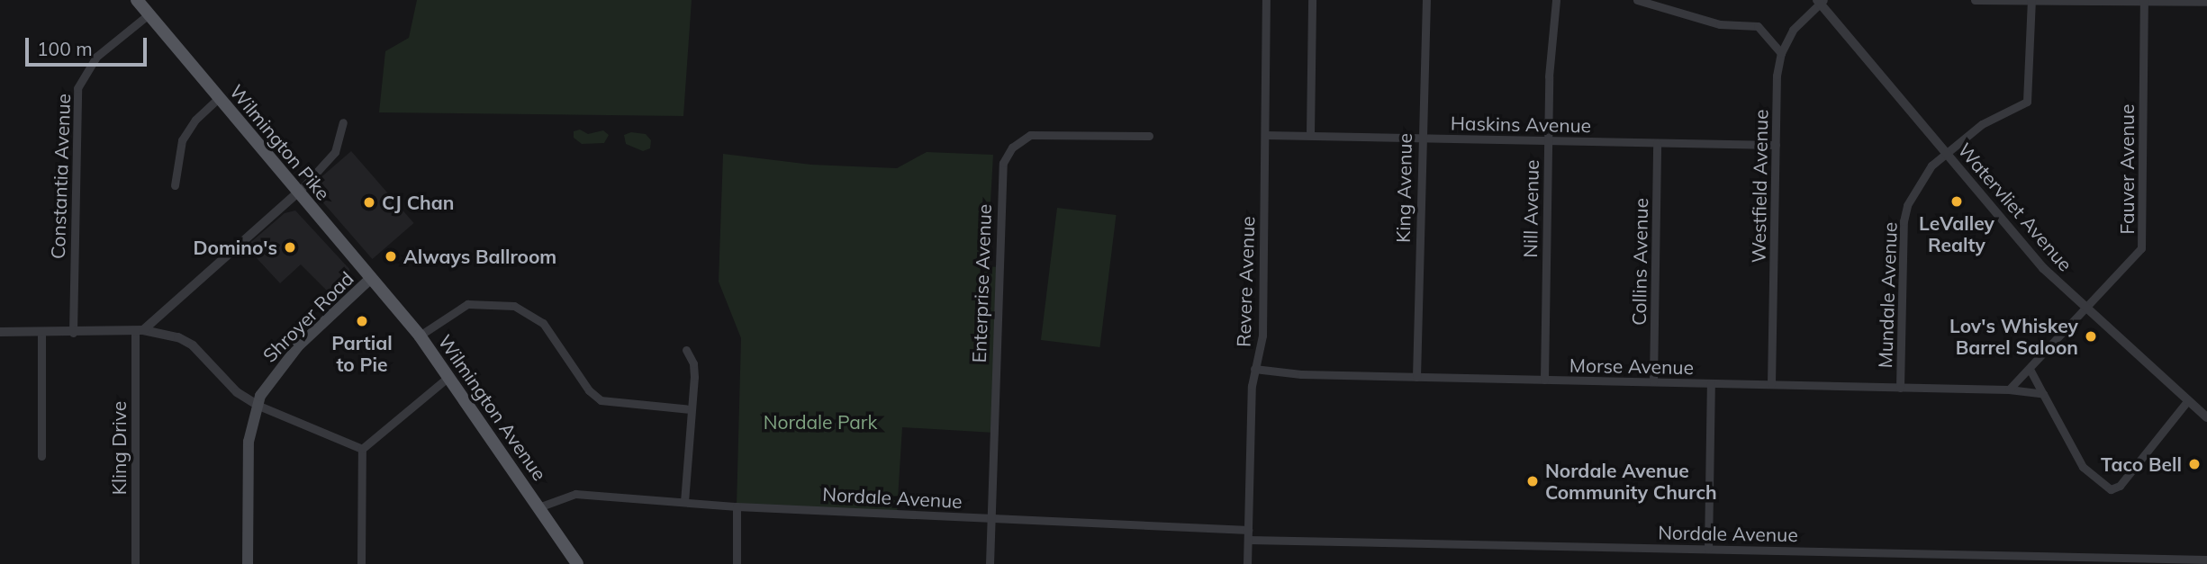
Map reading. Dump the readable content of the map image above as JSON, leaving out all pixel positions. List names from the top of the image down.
{
  "streets": {
    "main road": ["Wilmington Pike", "Shroyer Road", "Wilmington Avenue"],
    "street": [
      "Haskins Avenue",
      "Fauver Avenue",
      "Constantia Avenue",
      "Westfield Avenue",
      "King Avenue",
      "Watervliet Avenue",
      "Nill Avenue",
      "Collins Avenue",
      "Revere Avenue",
      "Enterprise Avenue",
      "Mundale Avenue",
      "Morse Avenue",
      "Kling Drive",
      "Nordale Avenue"
    ]
  },
  "crossings": [
    ["Haskins Avenue", "Westfield Avenue"],
    ["Haskins Avenue", "King Avenue"],
    ["Haskins Avenue", "Nill Avenue"],
    ["Haskins Avenue", "Collins Avenue"],
    ["Haskins Avenue", "Revere Avenue"],
    ["Wilmington Pike", "Constantia Avenue"],
    ["Wilmington Pike", "Shroyer Road"],
    ["Wilmington Pike", "Wilmington Avenue"],
    ["Fauver Avenue", "Watervliet Avenue"],
    ["Westfield Avenue", "Watervliet Avenue"],
    ["Westfield Avenue", "Morse Avenue"],
    ["King Avenue", "Morse Avenue"],
    ["Watervliet Avenue", "Mundale Avenue"],
    ["Nill Avenue", "Morse Avenue"],
    ["Collins Avenue", "Morse Avenue"],
    ["Revere Avenue", "Morse Avenue"],
    ["Revere Avenue", "Nordale Avenue"],
    ["Enterprise Avenue", "Nordale Avenue"],
    ["Mundale Avenue", "Morse Avenue"],
    ["Shroyer Road", "Wilmington Avenue"],
    ["Wilmington Avenue", "Nordale Avenue"]
  ],
  "parks": ["Nordale Park"],
  "places": [
    "LeValley Realty",
    "CJ Chan",
    "Domino's",
    "Always Ballroom",
    "Partial to Pie",
    "Lov's Whiskey Barrel Saloon",
    "Taco Bell",
    "Nordale Avenue Community Church"
  ],
  "scale_bar": "100 m"
}
